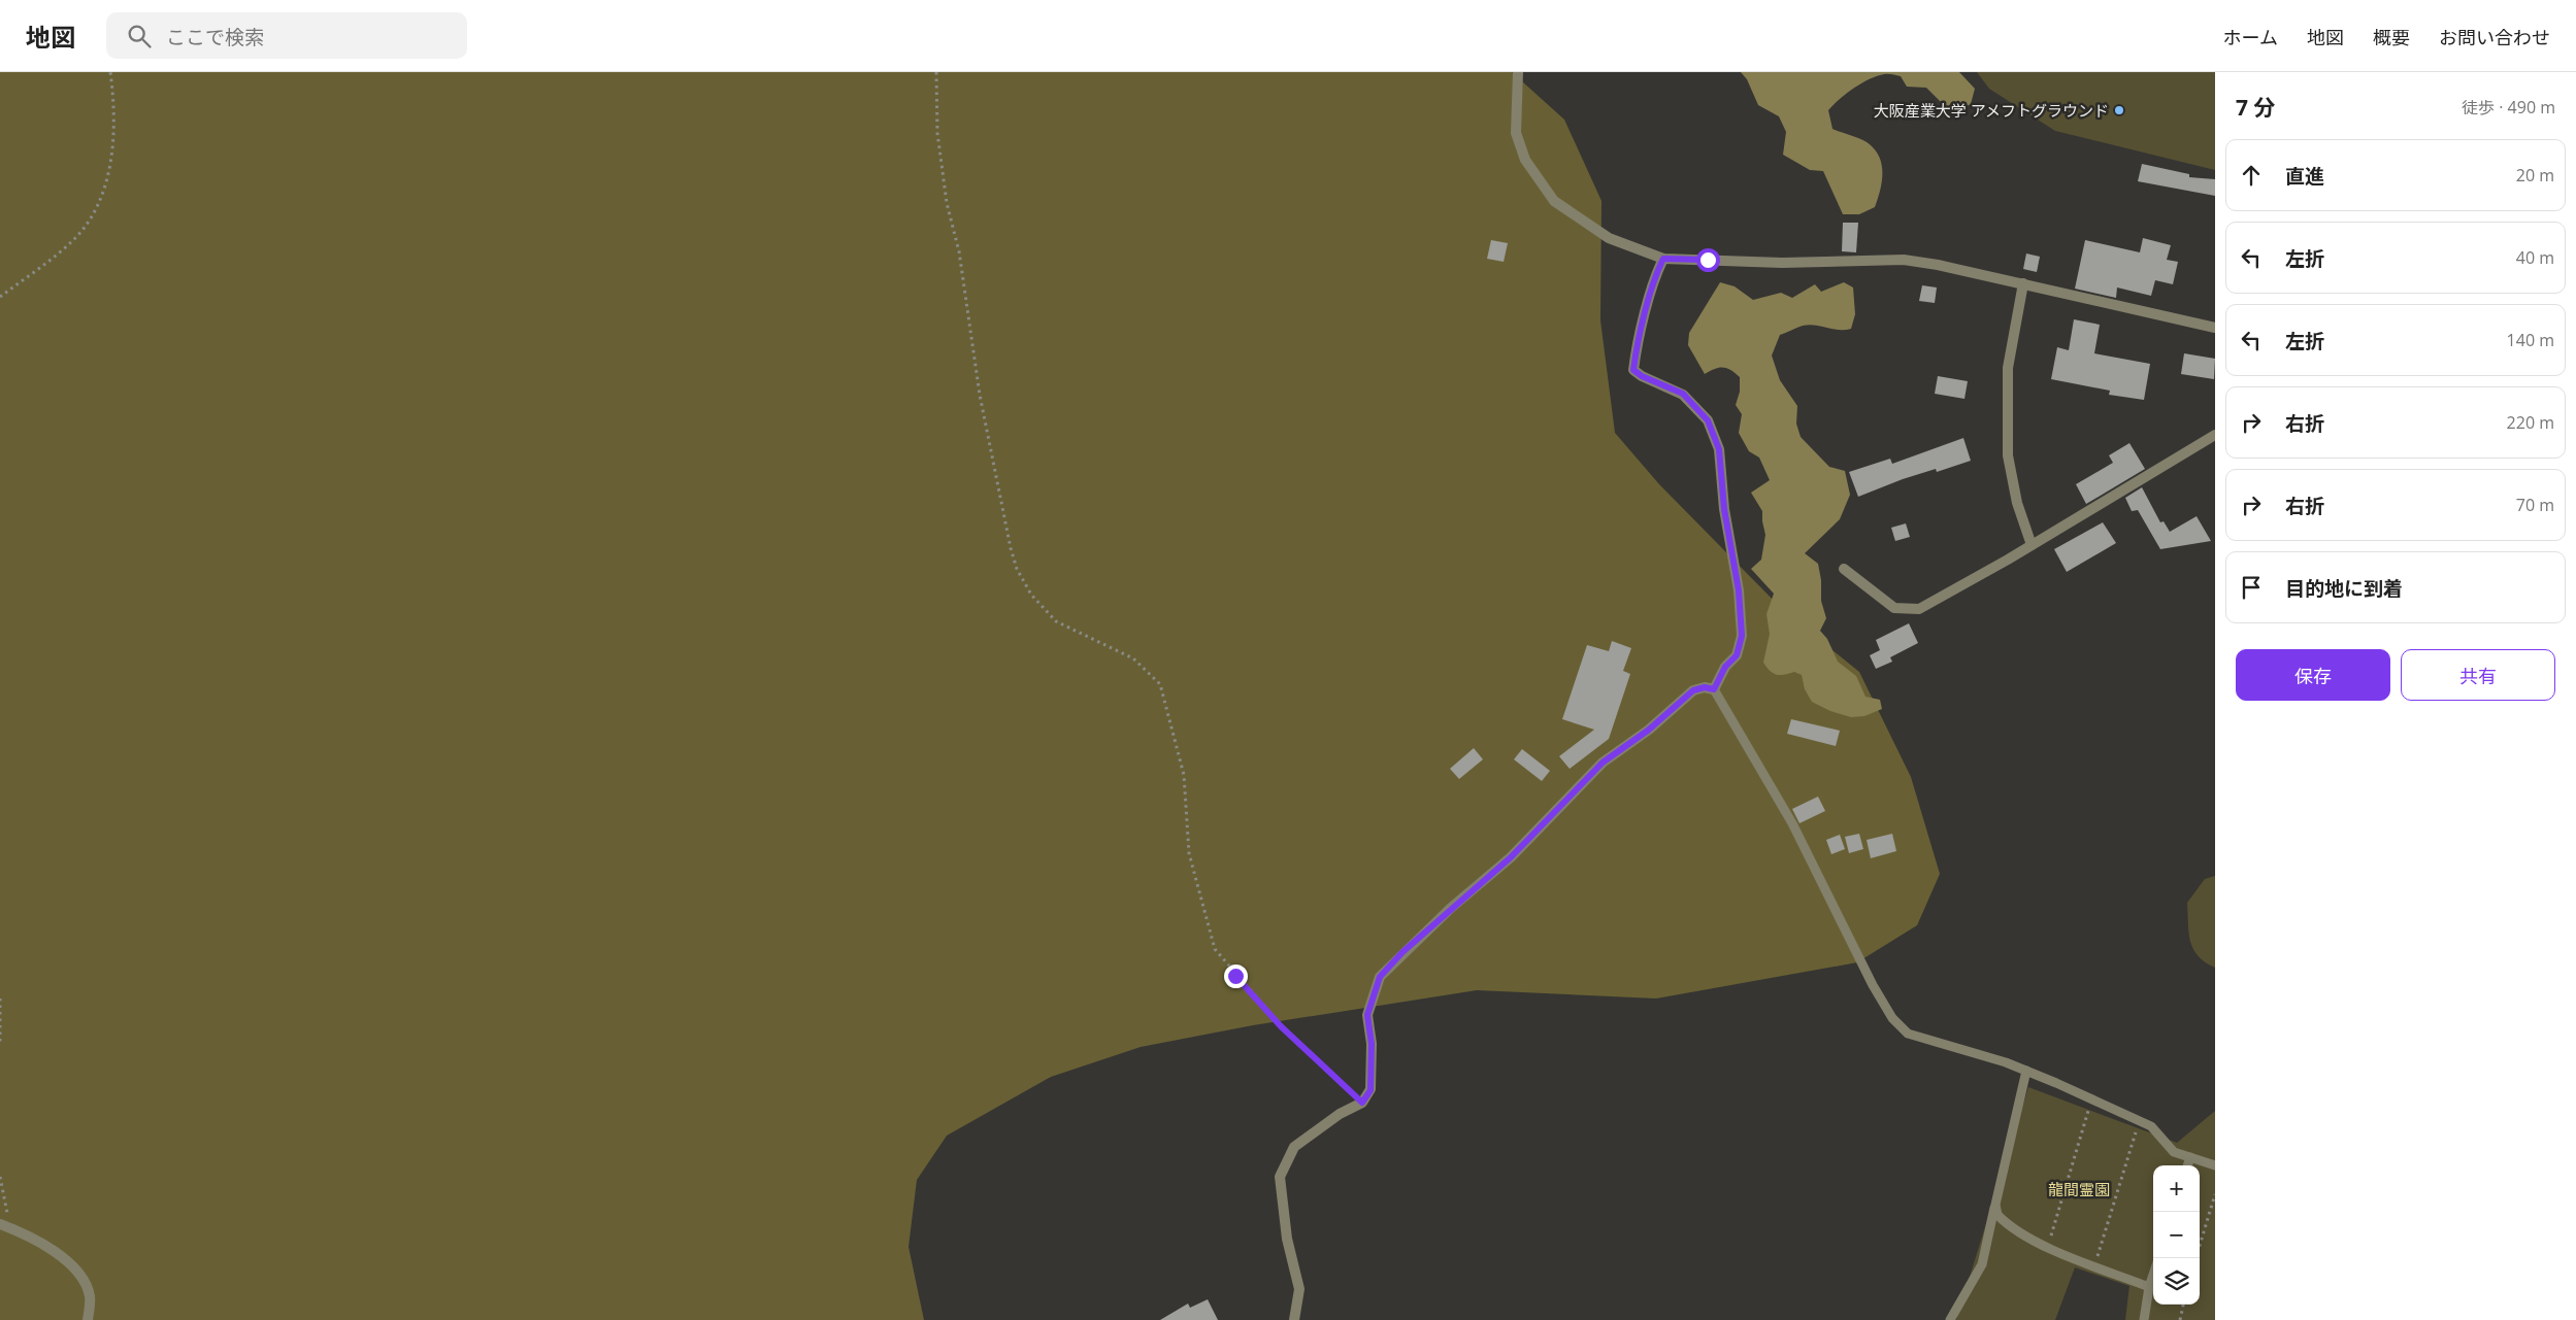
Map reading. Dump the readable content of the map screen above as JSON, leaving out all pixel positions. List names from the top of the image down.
{
  "parks": ["龍間霊園"],
  "places": ["大阪産業大学 アメフトグラウンド"],
  "page": {
    "header": "地図",
    "search": "ここで検索",
    "nav": [
      "ホーム",
      "地図",
      "概要",
      "お問い合わせ"
    ],
    "heading": ["7 分", "徒歩 · 490 m"],
    "list": [
      ["直進", "20 m"],
      ["左折", "40 m"],
      ["左折", "140 m"],
      ["右折", "220 m"],
      ["右折", "70 m"],
      "目的地に到着"
    ],
    "buttons": ["保存", "共有"],
    "map_buttons": ["+", "−"]
  }
}
